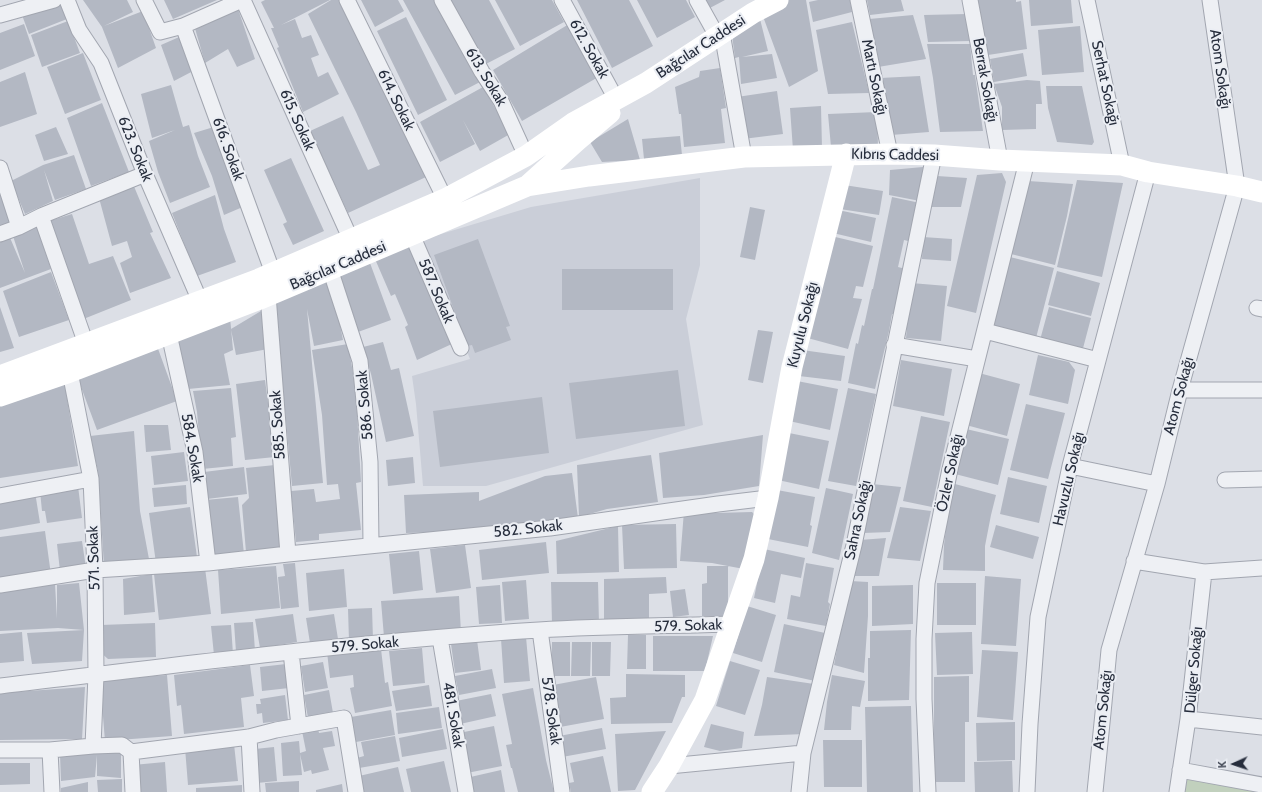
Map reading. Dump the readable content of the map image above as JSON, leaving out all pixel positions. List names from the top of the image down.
{
  "streets": {
    "main road": ["Bağcılar Caddesi", "Kıbrıs Caddesi", "Kuyulu Sokağı"],
    "street": [
      "612. Sokak",
      "Atom Sokağı",
      "613. Sokak",
      "Martı Sokağı",
      "Berrak Sokağı",
      "Serhat Sokağı",
      "614. Sokak",
      "615. Sokak",
      "623. Sokak",
      "616. Sokak",
      "587. Sokak",
      "586. Sokak",
      "585. Sokak",
      "584. Sokak",
      "Özler Sokağı",
      "Havuzlu Sokağı",
      "Sahra Sokağı",
      "582. Sokak",
      "571. Sokak",
      "579. Sokak",
      "Dülger Sokağı",
      "578. Sokak",
      "481. Sokak"
    ]
  },
  "crossings": [
    ["Bağcılar Caddesi", "612. Sokak"],
    ["Bağcılar Caddesi", "613. Sokak"],
    ["Bağcılar Caddesi", "614. Sokak"],
    ["Bağcılar Caddesi", "615. Sokak"],
    ["Bağcılar Caddesi", "623. Sokak"],
    ["Bağcılar Caddesi", "616. Sokak"],
    ["Bağcılar Caddesi", "Kıbrıs Caddesi"],
    ["Bağcılar Caddesi", "587. Sokak"],
    ["Bağcılar Caddesi", "586. Sokak"],
    ["Bağcılar Caddesi", "585. Sokak"],
    ["Bağcılar Caddesi", "584. Sokak"],
    ["Bağcılar Caddesi", "571. Sokak"],
    ["Atom Sokağı", "Kıbrıs Caddesi"],
    ["Martı Sokağı", "Kıbrıs Caddesi"],
    ["Berrak Sokağı", "Kıbrıs Caddesi"],
    ["Serhat Sokağı", "Kıbrıs Caddesi"],
    ["Kıbrıs Caddesi", "Kuyulu Sokağı"],
    ["Kıbrıs Caddesi", "Özler Sokağı"],
    ["Kıbrıs Caddesi", "Havuzlu Sokağı"],
    ["Kıbrıs Caddesi", "Sahra Sokağı"],
    ["Kuyulu Sokağı", "582. Sokak"],
    ["Kuyulu Sokağı", "579. Sokak"],
    ["586. Sokak", "582. Sokak"],
    ["585. Sokak", "582. Sokak"],
    ["584. Sokak", "582. Sokak"],
    ["582. Sokak", "571. Sokak"],
    ["571. Sokak", "579. Sokak"],
    ["579. Sokak", "578. Sokak"],
    ["579. Sokak", "481. Sokak"]
  ],
  "north": "left"
}
